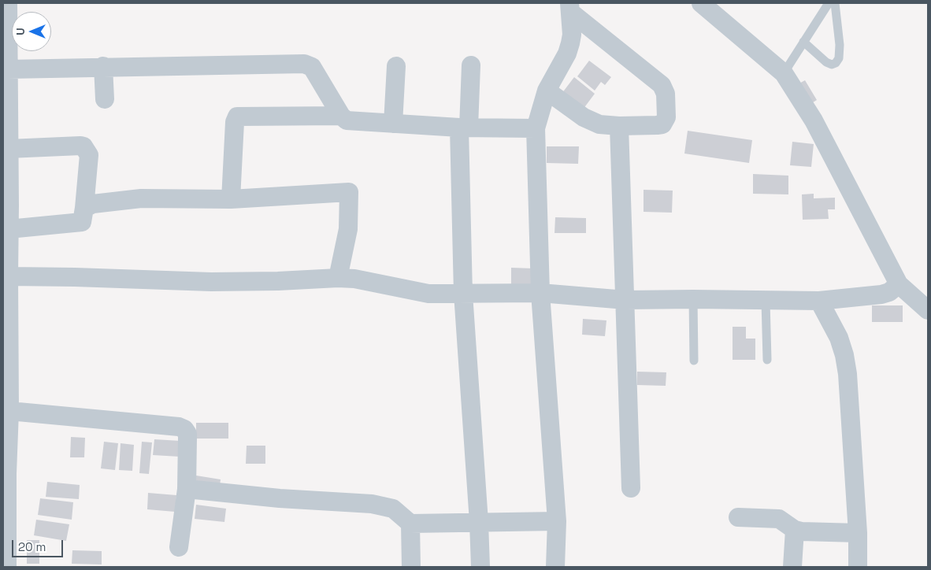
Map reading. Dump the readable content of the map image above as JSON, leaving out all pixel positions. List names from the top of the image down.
{
  "scale_bar": "20 m",
  "north": "left"
}
